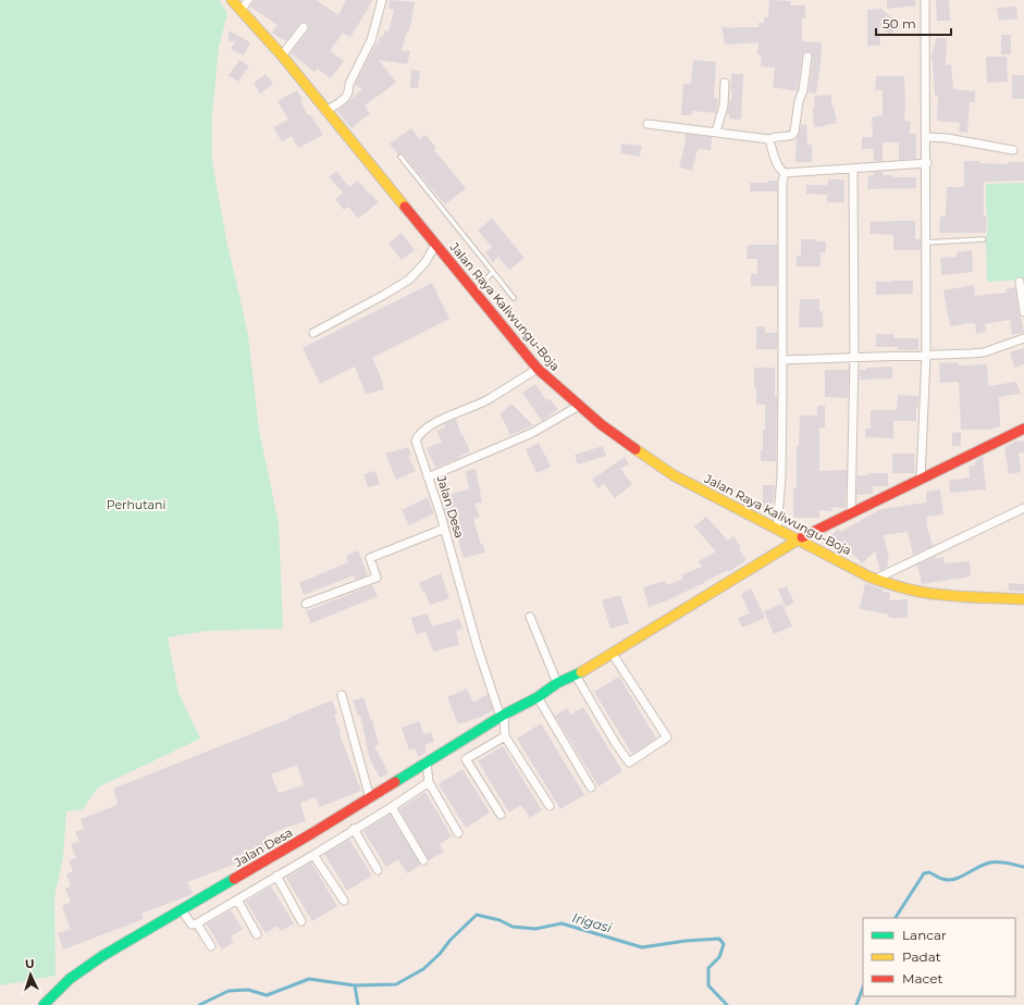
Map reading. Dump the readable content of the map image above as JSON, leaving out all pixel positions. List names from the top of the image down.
{
  "streets": {
    "street": ["Jalan Raya Kaliwungu-Boja", "Jalan Desa"]
  },
  "crossings": [
    ["Jalan Raya Kaliwungu-Boja", "Jalan Desa"]
  ],
  "water": ["Irigasi"],
  "parks": ["Perhutani"],
  "legend": ["Lancar", "Padat", "Macet"],
  "scale_bar": "50 m",
  "north": "top"
}
